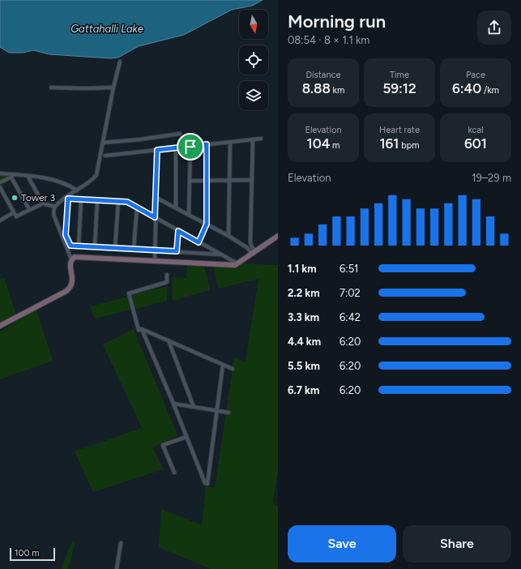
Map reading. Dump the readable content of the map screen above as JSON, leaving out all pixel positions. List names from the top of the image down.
{
  "water": ["Gattahalli Lake"],
  "places": ["Tower 3"],
  "scale_bar": "100 m",
  "north": "bottom",
  "page": {
    "heading": ["Morning run", "08:54 · 8 × 1.1 km"],
    "stats": [
      ["Distance", "8.88 km"],
      ["Time", "59:12"],
      ["Pace", "6:40 /km"],
      ["Elevation", "104 m"],
      ["Heart rate", "161 bpm"],
      ["kcal", "601"]
    ],
    "chart": ["Elevation", "19–29 m"],
    "list": [
      {
        "name": "1.1 km",
        "note": "6:51"
      },
      {
        "name": "2.2 km",
        "note": "7:02"
      },
      {
        "name": "3.3 km",
        "note": "6:42"
      },
      {
        "name": "4.4 km",
        "note": "6:20"
      },
      {
        "name": "5.5 km",
        "note": "6:20"
      },
      {
        "name": "6.7 km",
        "note": "6:20"
      }
    ],
    "buttons": ["Save", "Share"],
    "scale": "100 m"
  }
}
